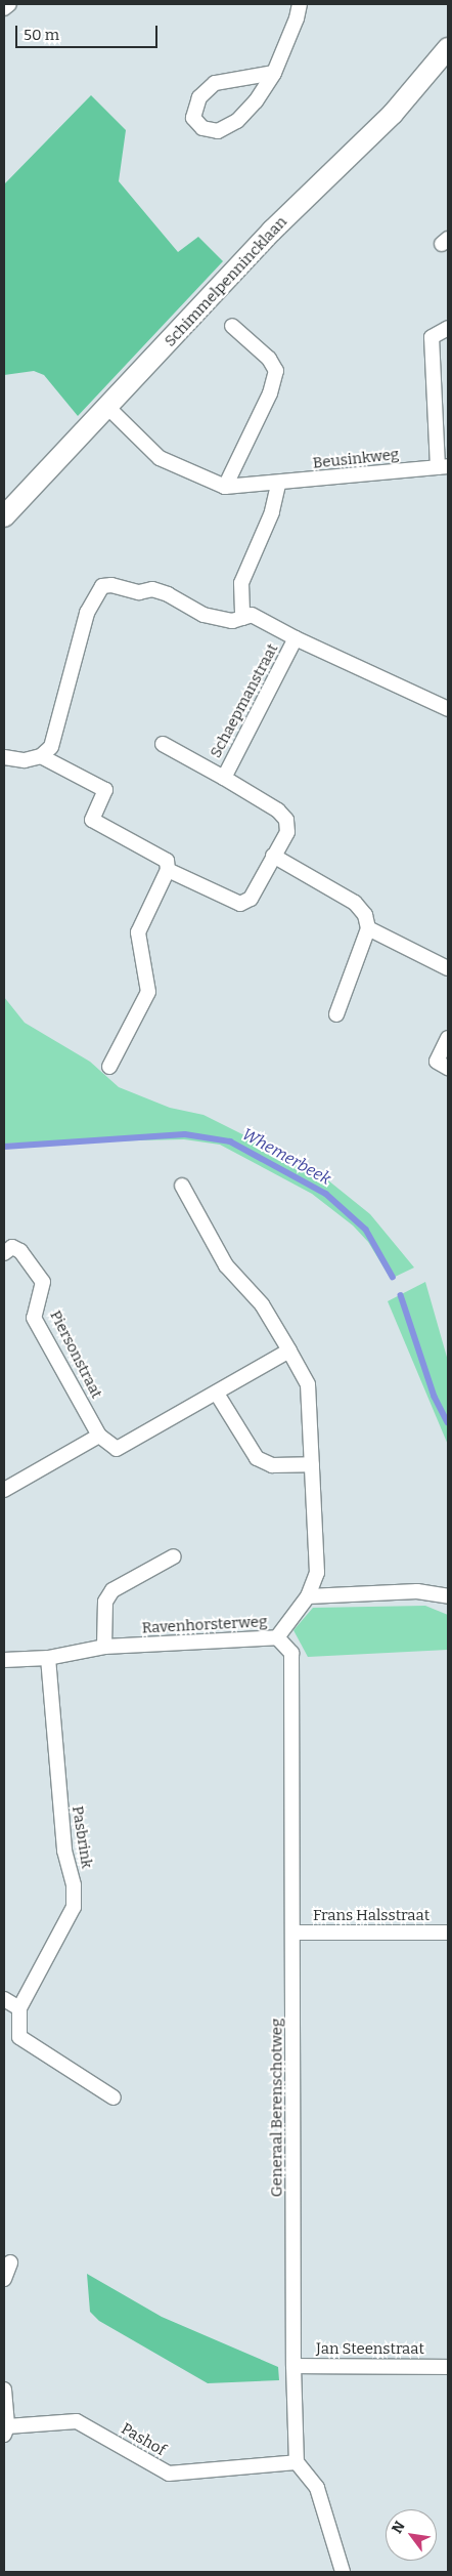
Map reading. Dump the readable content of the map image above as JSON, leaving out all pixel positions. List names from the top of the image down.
{
  "streets": {
    "street": [
      "Schimmelpennincklaan",
      "Beusinkweg",
      "Schaepmanstraat",
      "Piersonstraat",
      "Ravenhorsterweg",
      "Pasbrink",
      "Frans Halsstraat",
      "Generaal Berenschotweg",
      "Jan Steenstraat",
      "Pashof"
    ]
  },
  "crossings": [
    ["Ravenhorsterweg", "Pasbrink"],
    ["Ravenhorsterweg", "Generaal Berenschotweg"],
    ["Frans Halsstraat", "Generaal Berenschotweg"],
    ["Generaal Berenschotweg", "Jan Steenstraat"],
    ["Generaal Berenschotweg", "Pashof"]
  ],
  "water": ["Whemerbeek"],
  "scale_bar": "50 m",
  "north": "top left"
}
